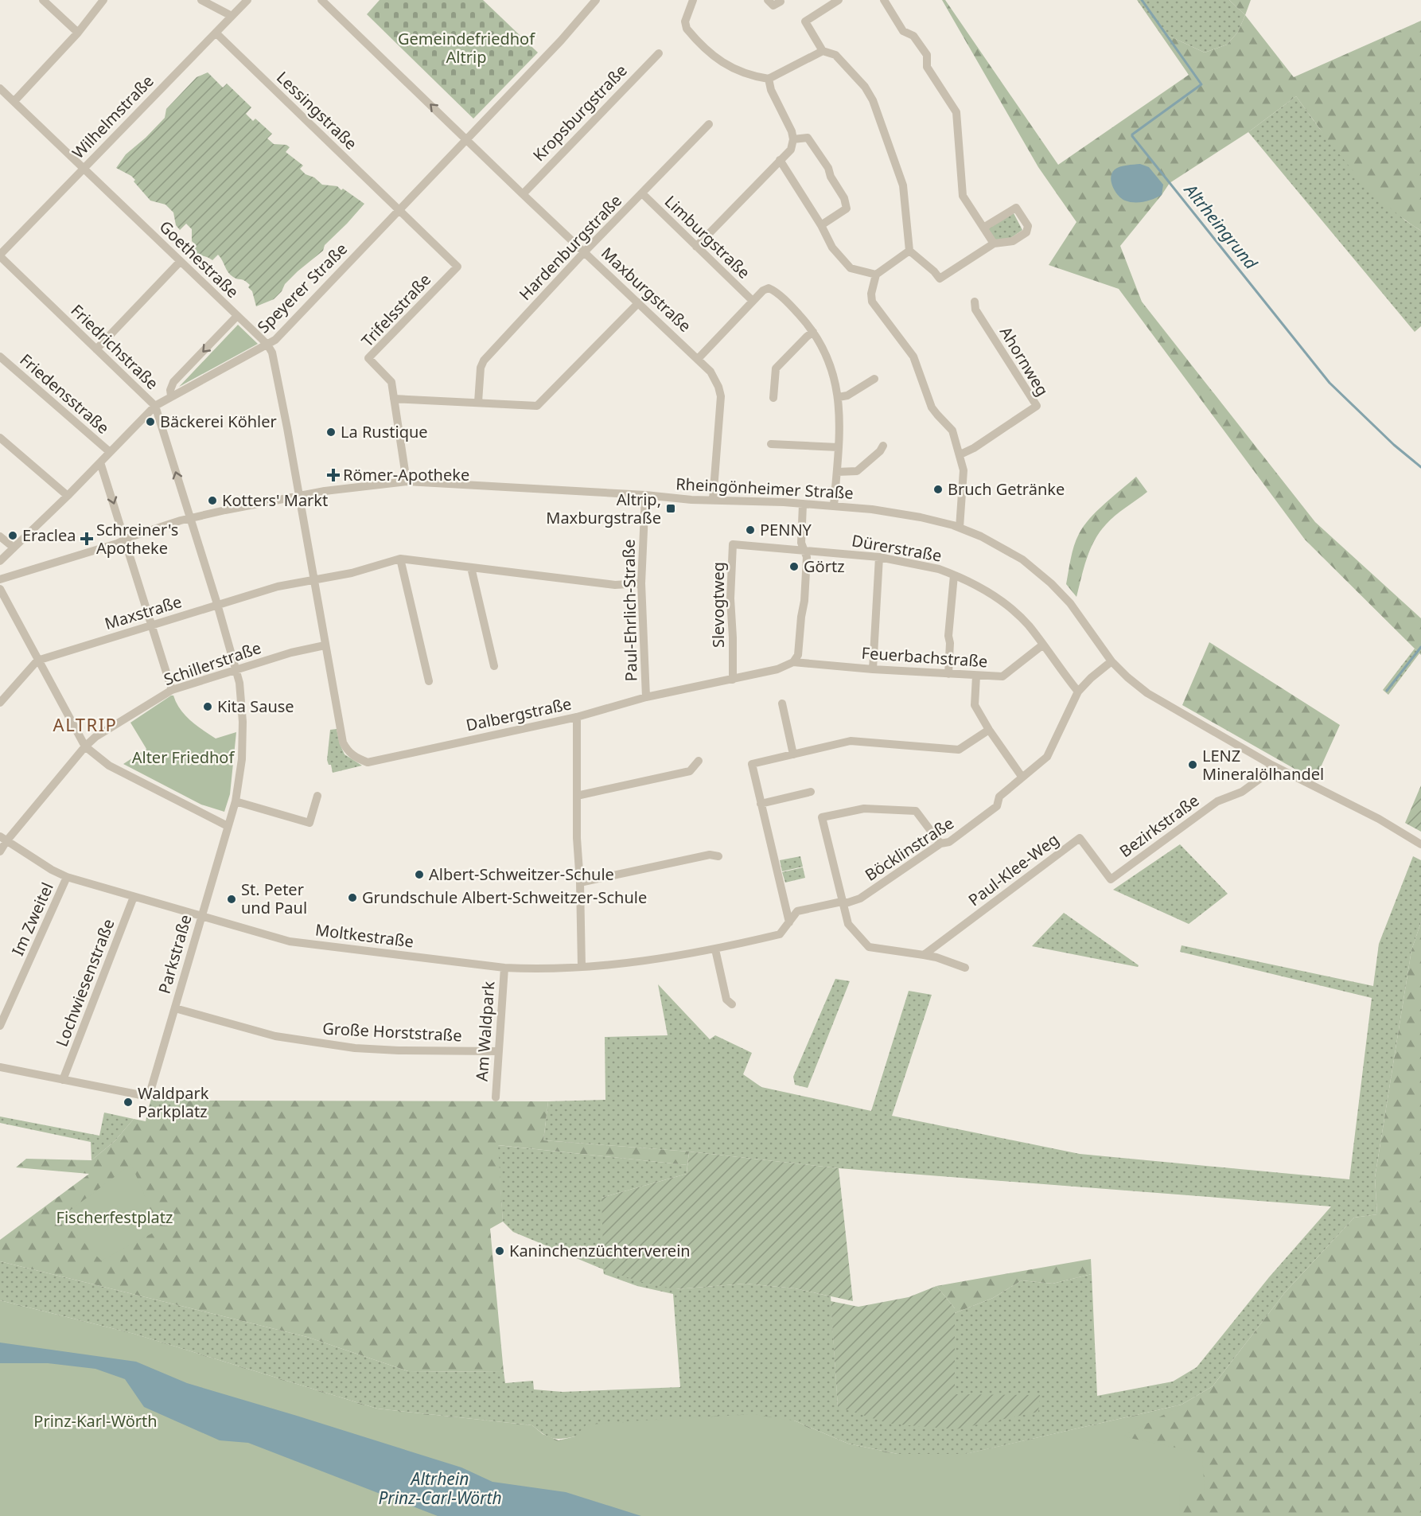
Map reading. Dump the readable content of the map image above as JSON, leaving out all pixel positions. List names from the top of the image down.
{
  "streets": {
    "street": [
      "Lessingstraße",
      "Kropsburgstraße",
      "Wilhelmstraße",
      "Limburgstraße",
      "Hardenburgstraße",
      "Goethestraße",
      "Speyerer Straße",
      "Maxburgstraße",
      "Trifelsstraße",
      "Friedrichstraße",
      "Ahornweg",
      "Friedensstraße",
      "Rheingönheimer Straße",
      "Dürerstraße",
      "Slevogtweg",
      "Paul-Ehrlich-Straße",
      "Maxstraße",
      "Feuerbachstraße",
      "Schillerstraße",
      "Dalbergstraße",
      "Bezirkstraße",
      "Böcklinstraße",
      "Paul-Klee-Weg",
      "Im Zweitel",
      "Moltkestraße",
      "Parkstraße",
      "Lochwiesenstraße",
      "Am Waldpark",
      "Große Horststraße"
    ]
  },
  "crossings": [
    ["Lessingstraße", "Wilhelmstraße"],
    ["Lessingstraße", "Speyerer Straße"],
    ["Lessingstraße", "Trifelsstraße"],
    ["Kropsburgstraße", "Maxburgstraße"],
    ["Wilhelmstraße", "Goethestraße"],
    ["Wilhelmstraße", "Friedrichstraße"],
    ["Limburgstraße", "Hardenburgstraße"],
    ["Hardenburgstraße", "Maxburgstraße"],
    ["Goethestraße", "Speyerer Straße"],
    ["Goethestraße", "Rheingönheimer Straße"],
    ["Goethestraße", "Dalbergstraße"],
    ["Speyerer Straße", "Maxburgstraße"],
    ["Speyerer Straße", "Trifelsstraße"],
    ["Speyerer Straße", "Friedrichstraße"],
    ["Speyerer Straße", "Friedensstraße"],
    ["Maxburgstraße", "Rheingönheimer Straße"],
    ["Trifelsstraße", "Rheingönheimer Straße"],
    ["Friedrichstraße", "Rheingönheimer Straße"],
    ["Friedrichstraße", "Maxstraße"],
    ["Friedrichstraße", "Schillerstraße"],
    ["Friedrichstraße", "Parkstraße"],
    ["Rheingönheimer Straße", "Paul-Ehrlich-Straße"],
    ["Rheingönheimer Straße", "Dalbergstraße"],
    ["Rheingönheimer Straße", "Böcklinstraße"],
    ["Dürerstraße", "Slevogtweg"],
    ["Dürerstraße", "Feuerbachstraße"],
    ["Dürerstraße", "Böcklinstraße"],
    ["Slevogtweg", "Dalbergstraße"],
    ["Paul-Ehrlich-Straße", "Dalbergstraße"],
    ["Maxstraße", "Dalbergstraße"],
    ["Feuerbachstraße", "Dalbergstraße"],
    ["Schillerstraße", "Dalbergstraße"],
    ["Schillerstraße", "Moltkestraße"],
    ["Schillerstraße", "Parkstraße"],
    ["Bezirkstraße", "Paul-Klee-Weg"],
    ["Böcklinstraße", "Moltkestraße"],
    ["Im Zweitel", "Moltkestraße"],
    ["Moltkestraße", "Parkstraße"],
    ["Moltkestraße", "Lochwiesenstraße"],
    ["Moltkestraße", "Am Waldpark"],
    ["Parkstraße", "Lochwiesenstraße"],
    ["Parkstraße", "Große Horststraße"],
    ["Am Waldpark", "Große Horststraße"]
  ],
  "districts": ["ALTRIP"],
  "water": ["Altrheingrund", "Altrhein Prinz-Carl-Wörth"],
  "parks": [
    "Gemeindefriedhof Altrip",
    "Alter Friedhof",
    "Fischerfestplatz",
    "Prinz-Karl-Wörth"
  ],
  "places": {
    "other": [
      "Bäckerei Köhler",
      "La Rustique",
      "Bruch Getränke",
      "Kotters' Markt",
      "PENNY",
      "Eraclea",
      "Görtz",
      "Kita Sause",
      "LENZ Mineralölhandel",
      "Albert-Schweitzer-Schule",
      "Grundschule Albert-Schweitzer-Schule",
      "St. Peter und Paul",
      "Waldpark Parkplatz",
      "Kaninchenzüchterverein"
    ],
    "health": ["Römer-Apotheke", "Schreiner's Apotheke"],
    "transit": ["Altrip, Maxburgstraße"]
  }
}
